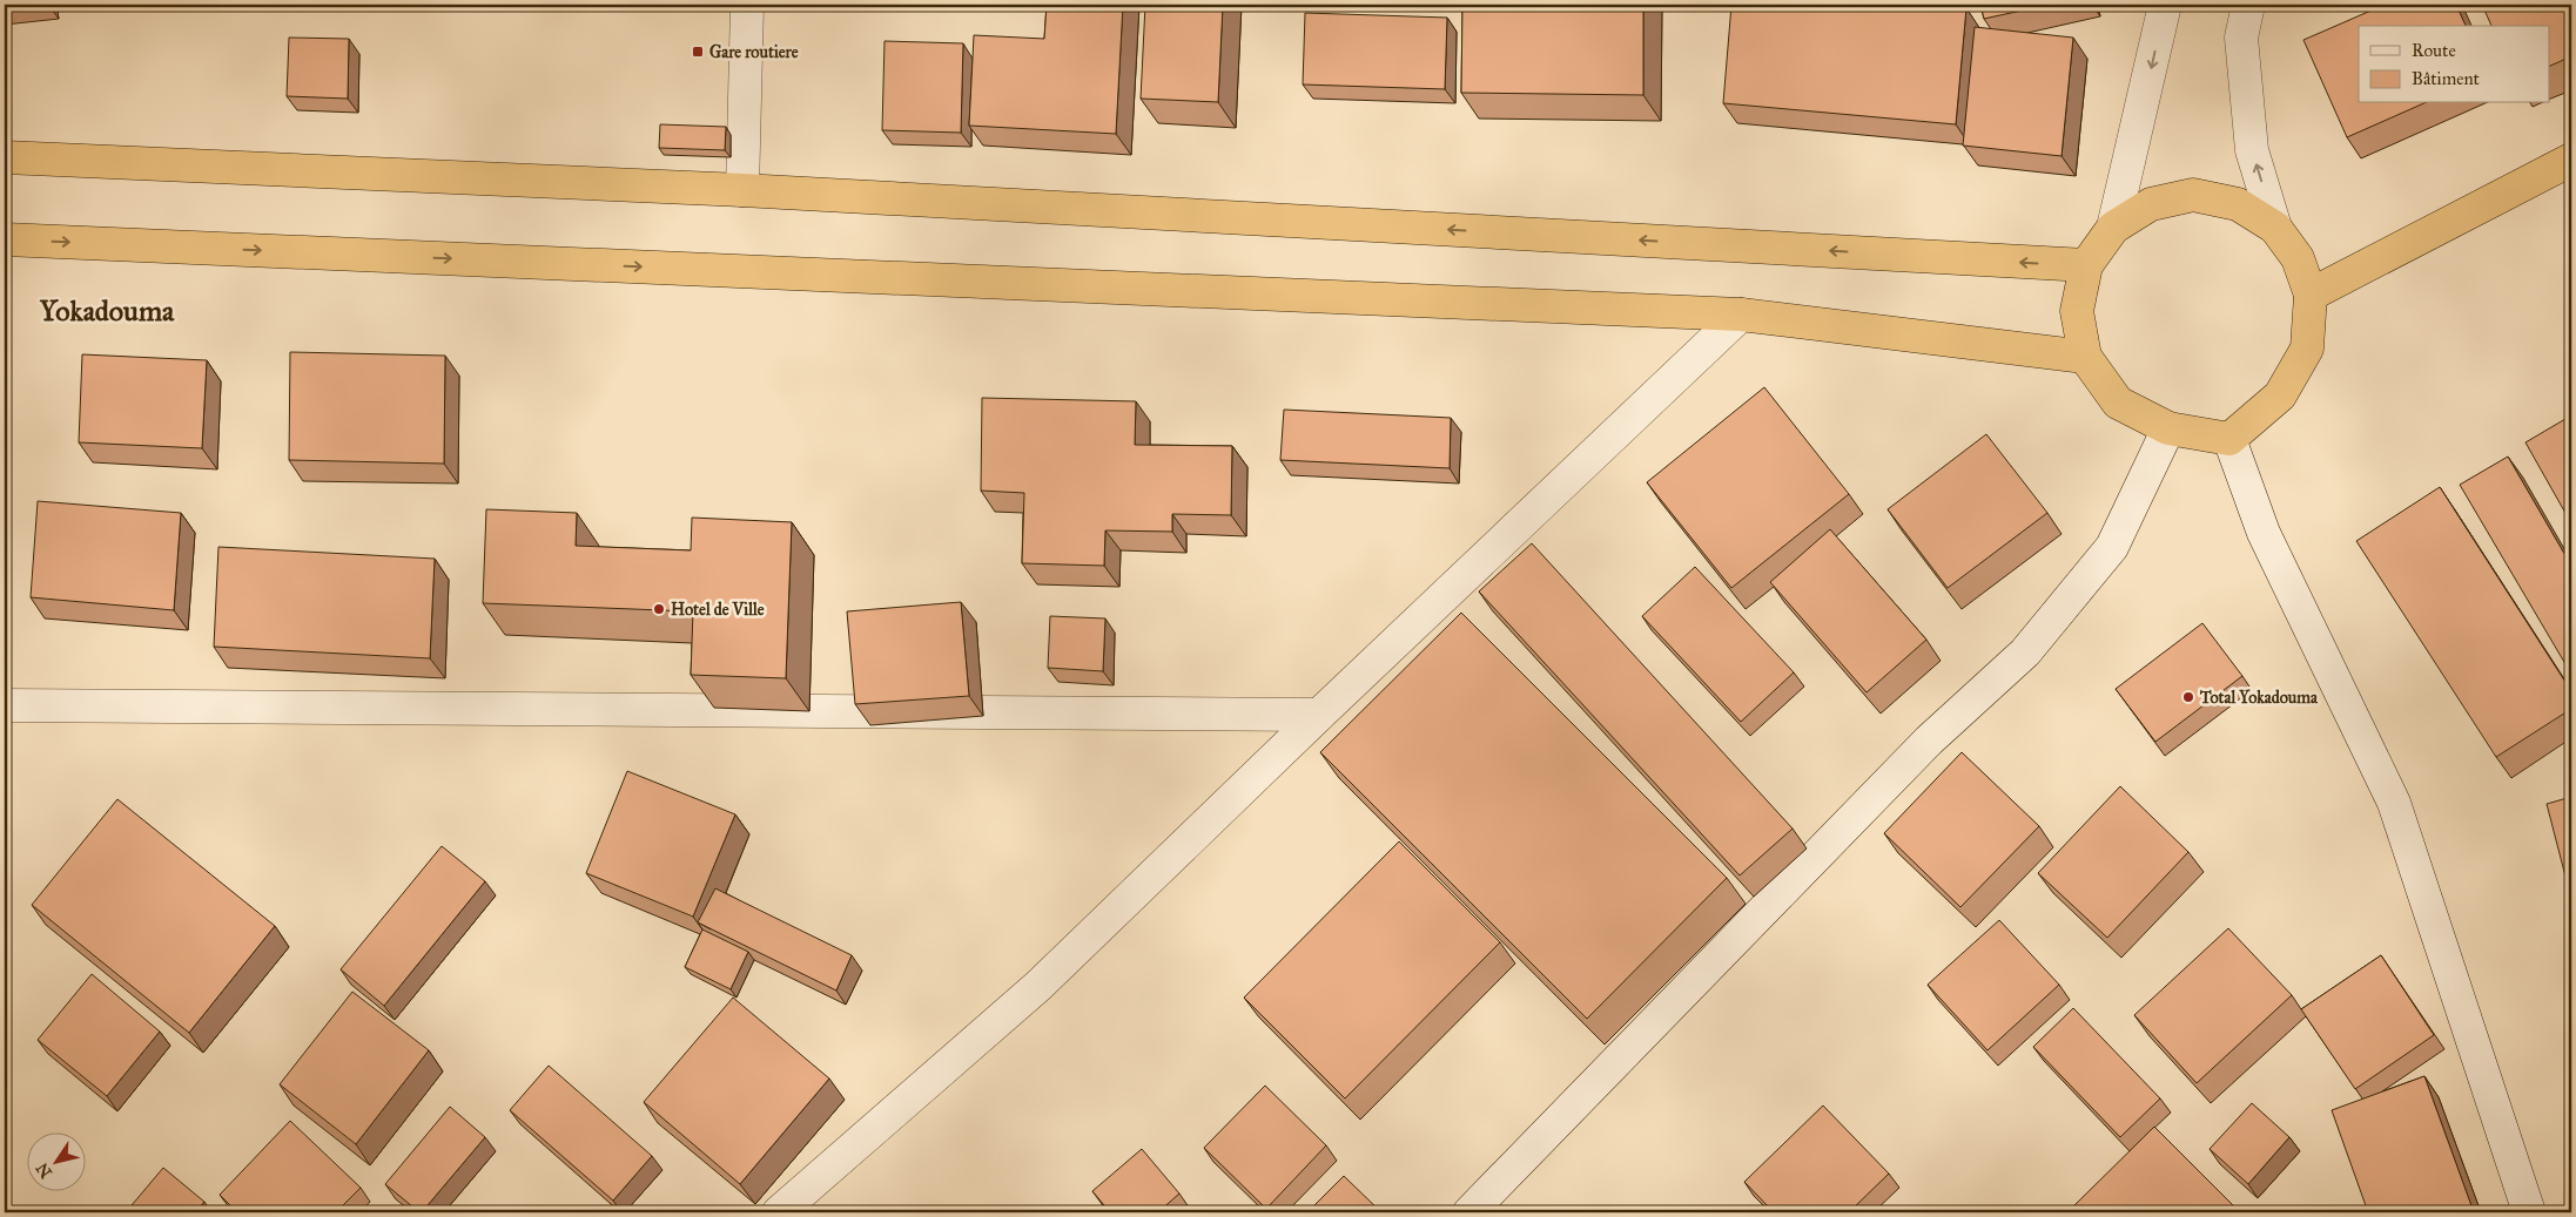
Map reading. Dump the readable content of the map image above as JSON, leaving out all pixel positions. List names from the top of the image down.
{
  "districts": ["Yokadouma"],
  "places": {
    "transit": ["Gare routiere"],
    "other": ["Hotel de Ville", "Total Yokadouma"]
  },
  "legend": ["Route", "Bâtiment"],
  "north": "bottom left"
}
